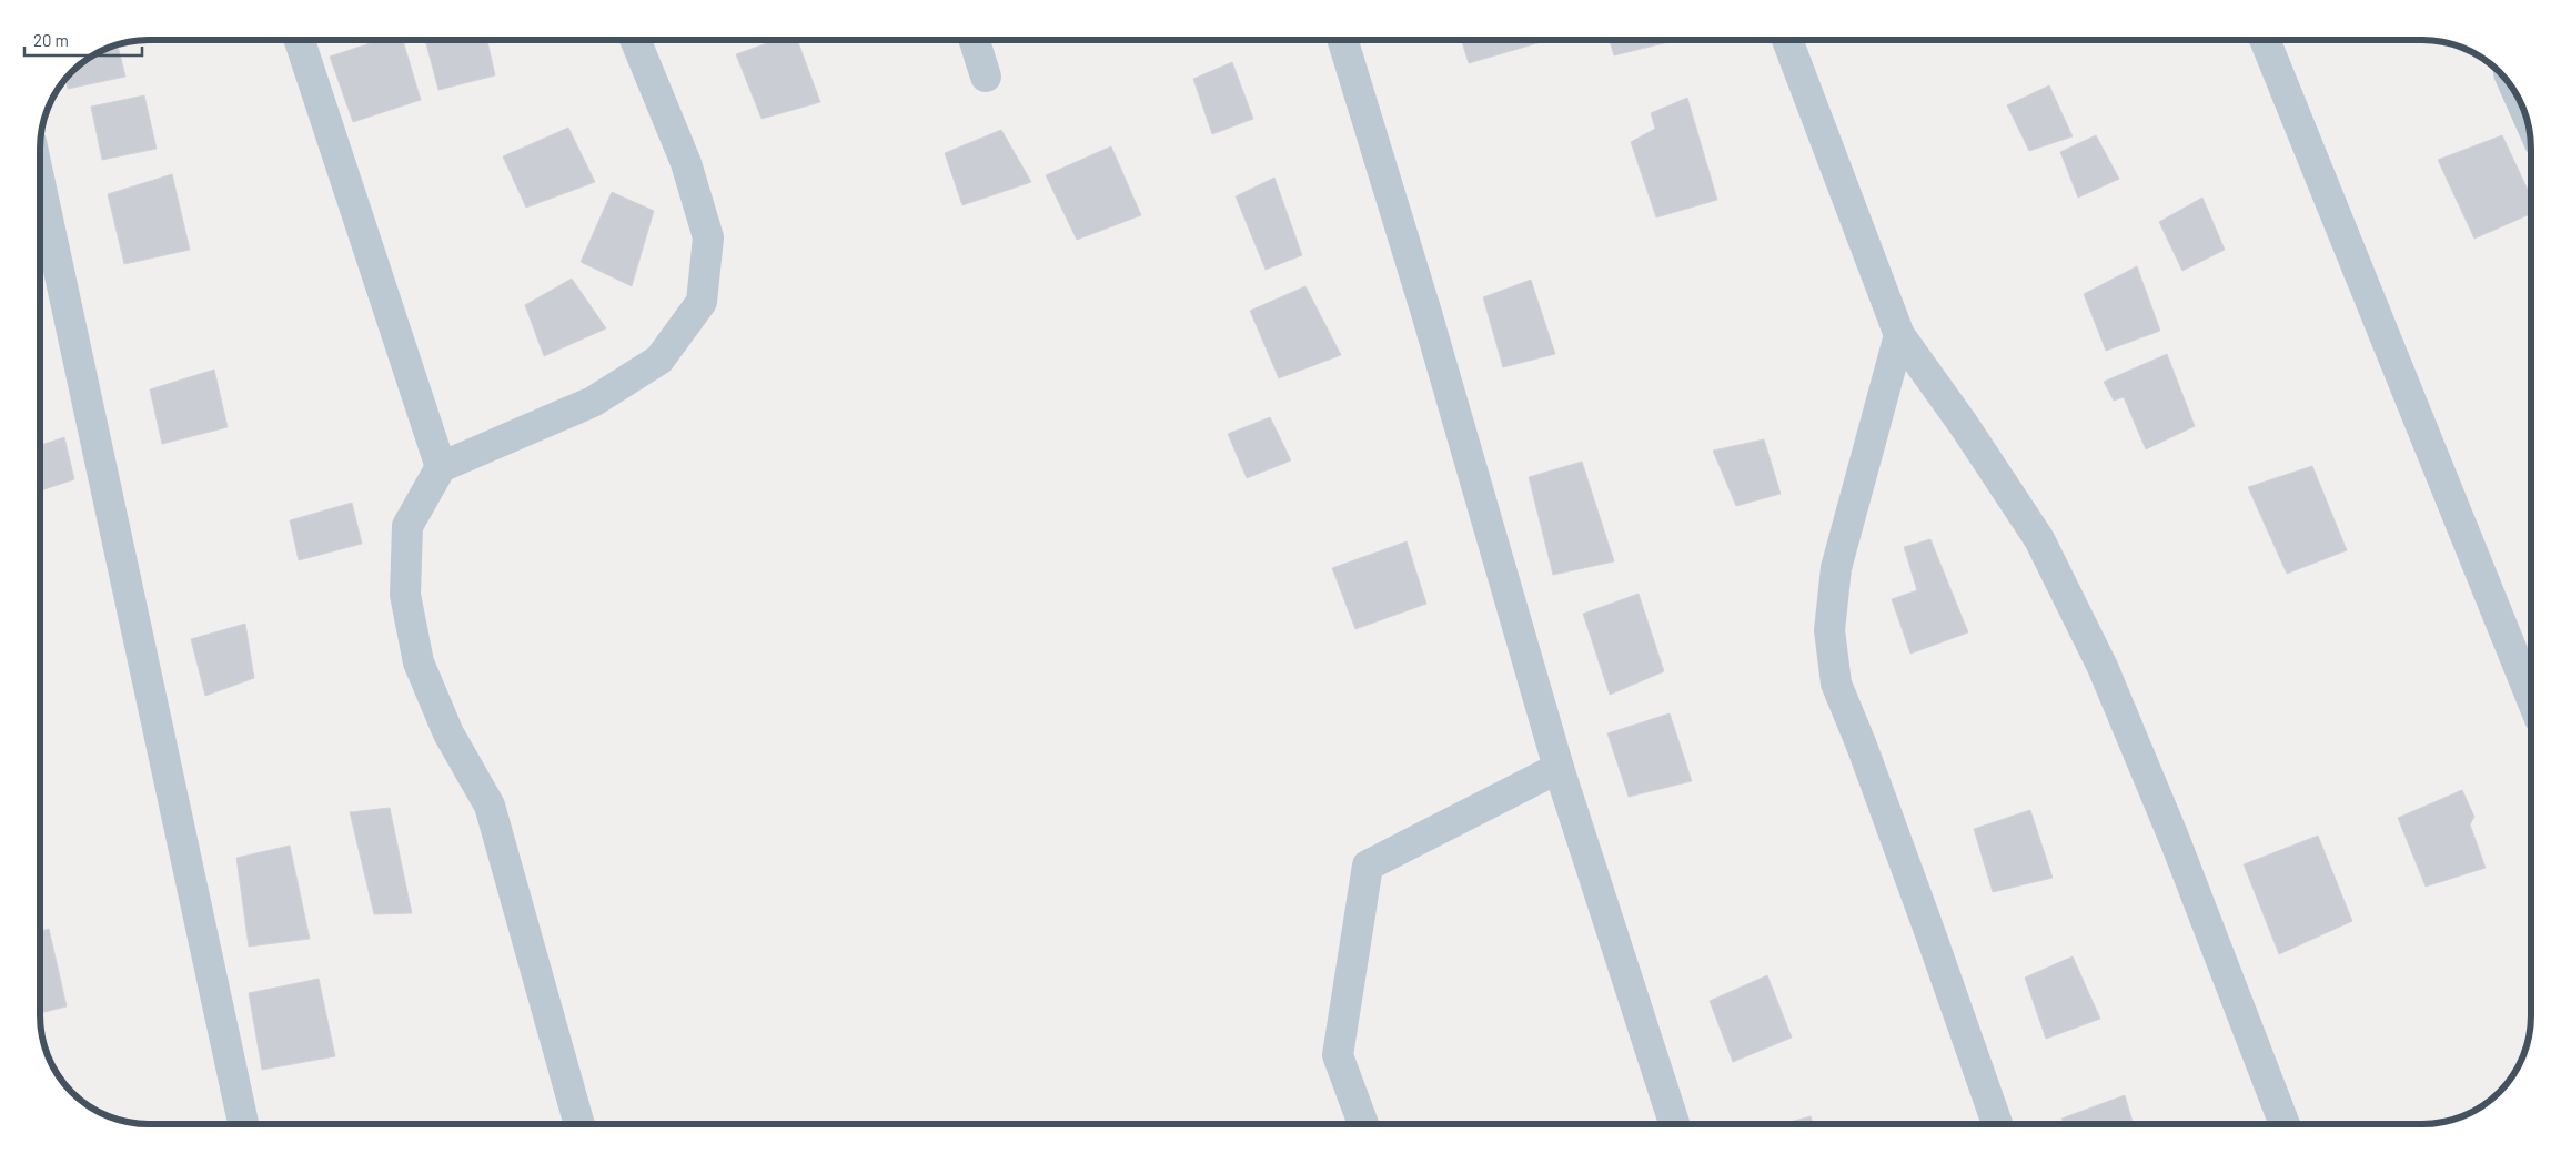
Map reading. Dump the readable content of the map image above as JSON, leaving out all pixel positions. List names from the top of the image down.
{
  "scale_bar": "20 m"
}
